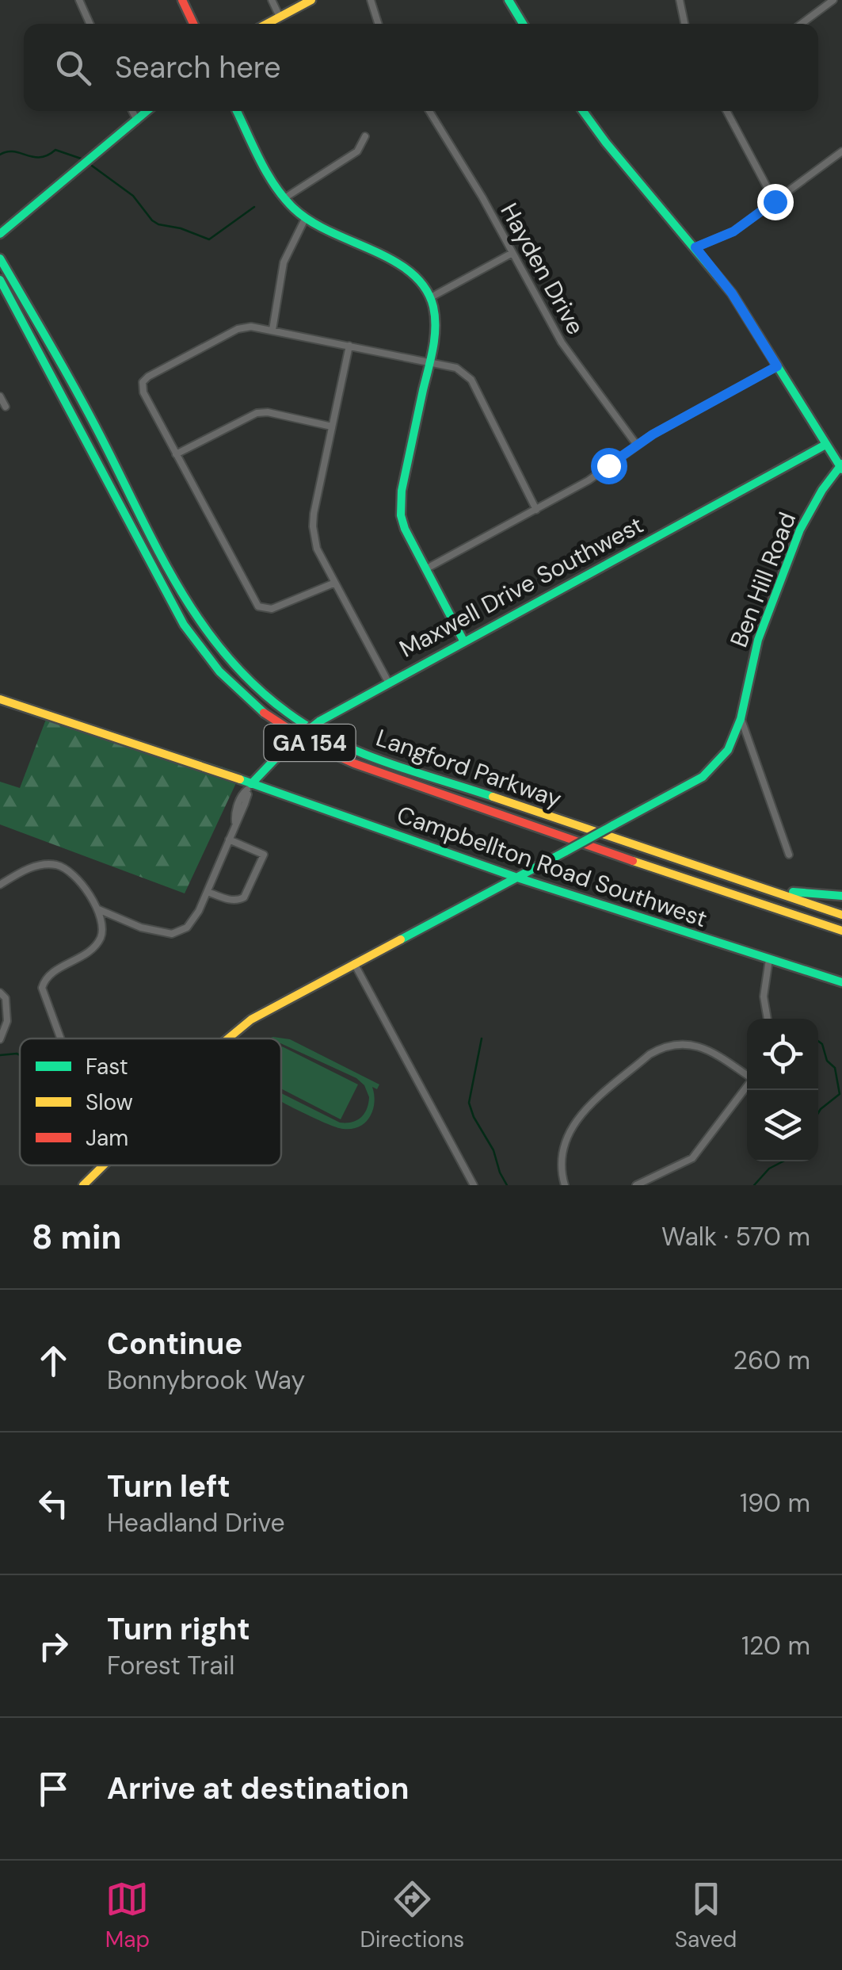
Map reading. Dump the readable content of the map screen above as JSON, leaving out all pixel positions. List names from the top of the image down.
{
  "streets": {
    "main road": [
      "Ben Hill Road",
      "Maxwell Drive Southwest",
      "GA 154",
      "Langford Parkway",
      "Campbellton Road Southwest"
    ],
    "street": ["Hayden Drive"]
  },
  "crossings": [
    ["Ben Hill Road", "Campbellton Road Southwest"],
    ["Maxwell Drive Southwest", "Campbellton Road Southwest"]
  ],
  "legend": ["Fast", "Slow", "Jam"],
  "page": {
    "search": "Search here",
    "heading": ["8 min", "Walk · 570 m"],
    "list": [
      ["Continue", "Bonnybrook Way", "260 m"],
      ["Turn left", "Headland Drive", "190 m"],
      ["Turn right", "Forest Trail", "120 m"],
      "Arrive at destination"
    ],
    "nav": ["Map", "Directions", "Saved"]
  }
}
